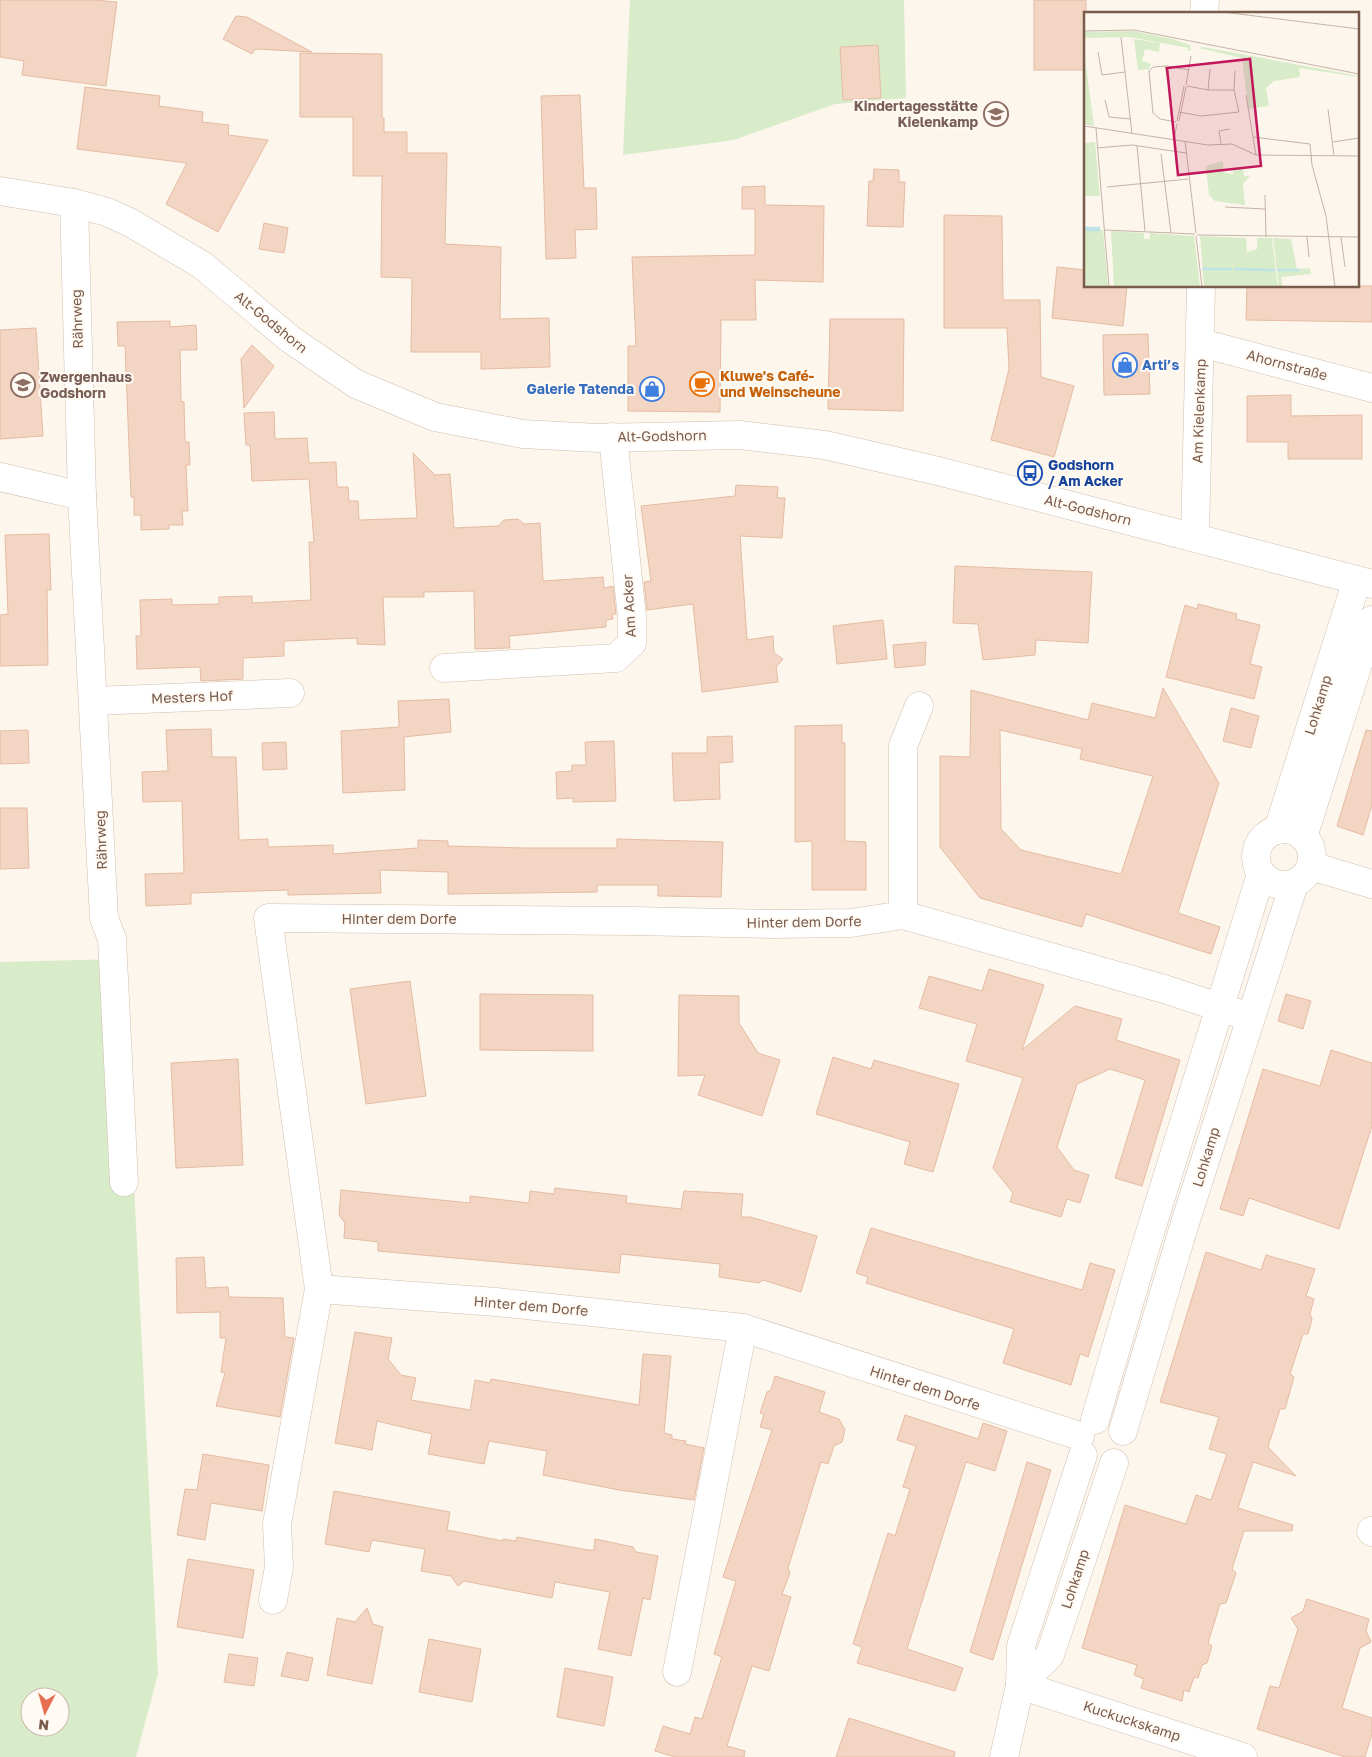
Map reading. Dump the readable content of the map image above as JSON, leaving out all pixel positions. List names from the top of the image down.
{
  "streets": {
    "street": [
      "Rährweg",
      "Alt-Godshorn",
      "Ahornstraße",
      "Am Kielenkamp",
      "Am Acker",
      "Mesters Hof",
      "Lohkamp",
      "Hinter dem Dorfe",
      "Kuckuckskamp"
    ]
  },
  "crossings": [
    ["Rährweg", "Alt-Godshorn"],
    ["Rährweg", "Mesters Hof"],
    ["Alt-Godshorn", "Am Kielenkamp"],
    ["Alt-Godshorn", "Am Acker"],
    ["Alt-Godshorn", "Lohkamp"],
    ["Ahornstraße", "Am Kielenkamp"],
    ["Lohkamp", "Hinter dem Dorfe"],
    ["Lohkamp", "Kuckuckskamp"]
  ],
  "places": {
    "school or university": ["Kindertagesstätte Kielenkamp", "Zwergenhaus Godshorn"],
    "shop": ["Arti’s", "Galerie Tatenda"],
    "cafe": ["Kluwe's Café- und Weinscheune"],
    "bus stop": ["Godshorn / Am Acker"]
  },
  "north": "bottom"
}
